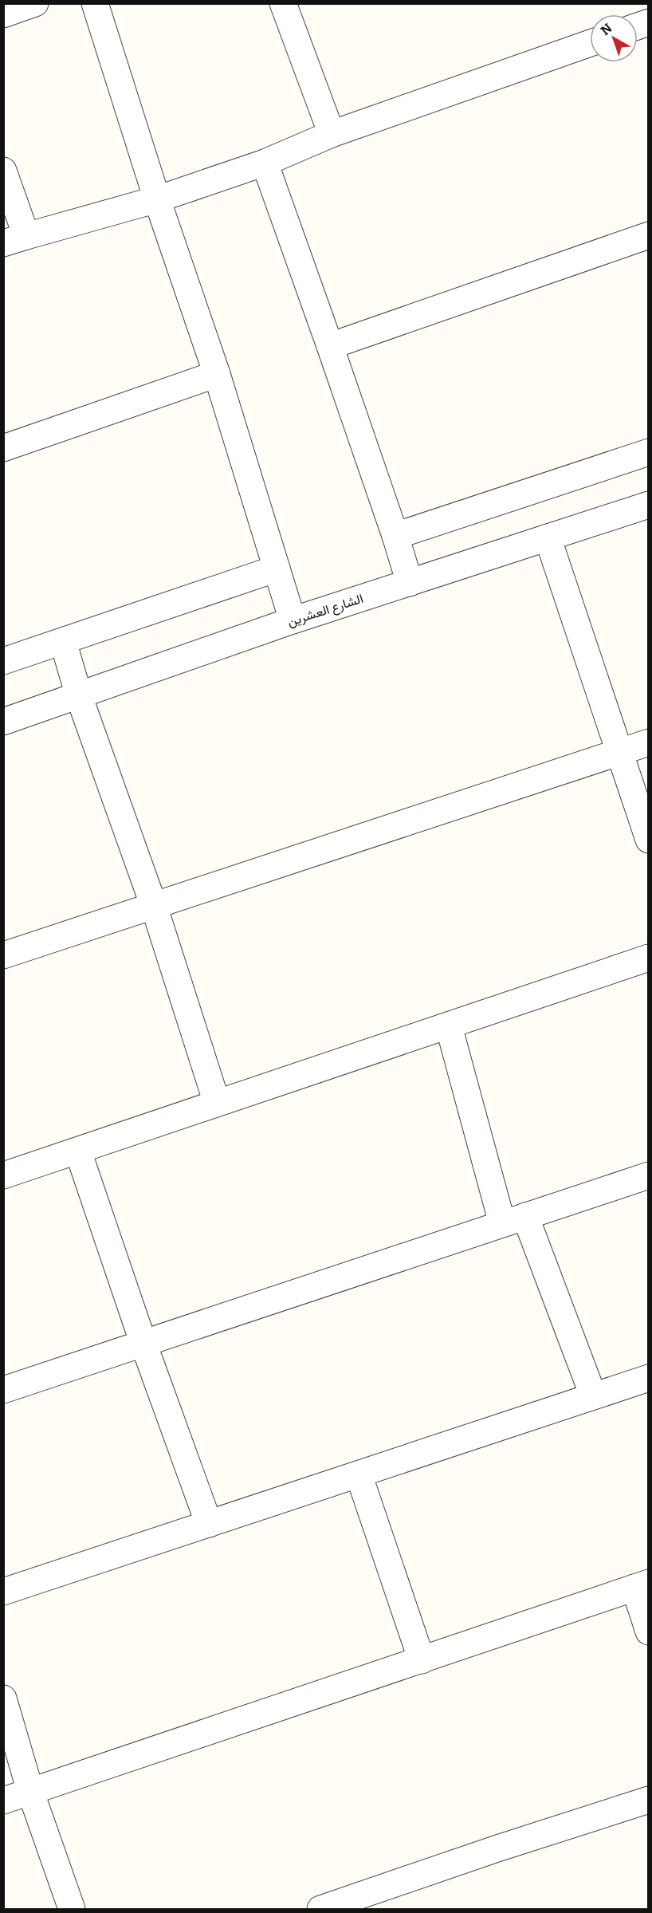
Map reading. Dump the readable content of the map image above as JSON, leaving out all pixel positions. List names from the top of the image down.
{
  "streets": {
    "street": ["الشارع العشرين"]
  },
  "north": "top left"
}
